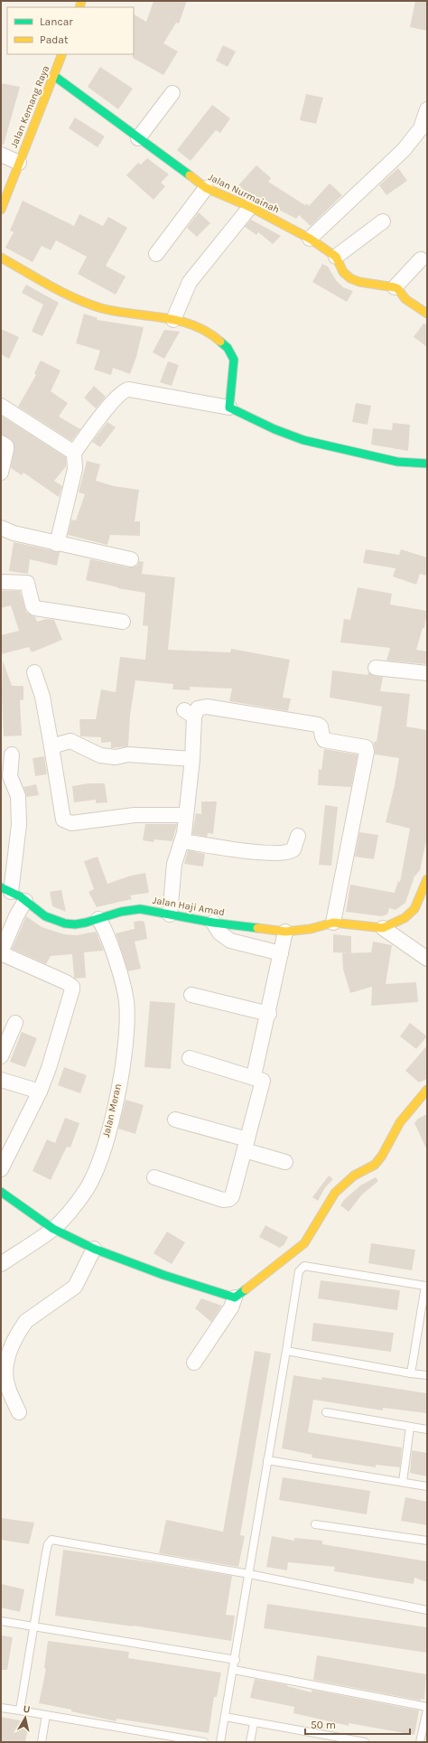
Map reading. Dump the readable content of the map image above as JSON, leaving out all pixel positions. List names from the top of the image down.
{
  "streets": {
    "street": [
      "Jalan Kemang Raya",
      "Jalan Nurmainah",
      "Jalan Haji Amad",
      "Jalan Meran"
    ]
  },
  "crossings": [
    ["Jalan Kemang Raya", "Jalan Nurmainah"],
    ["Jalan Haji Amad", "Jalan Meran"]
  ],
  "legend": ["Lancar", "Padat"],
  "scale_bar": "50 m",
  "north": "top"
}
